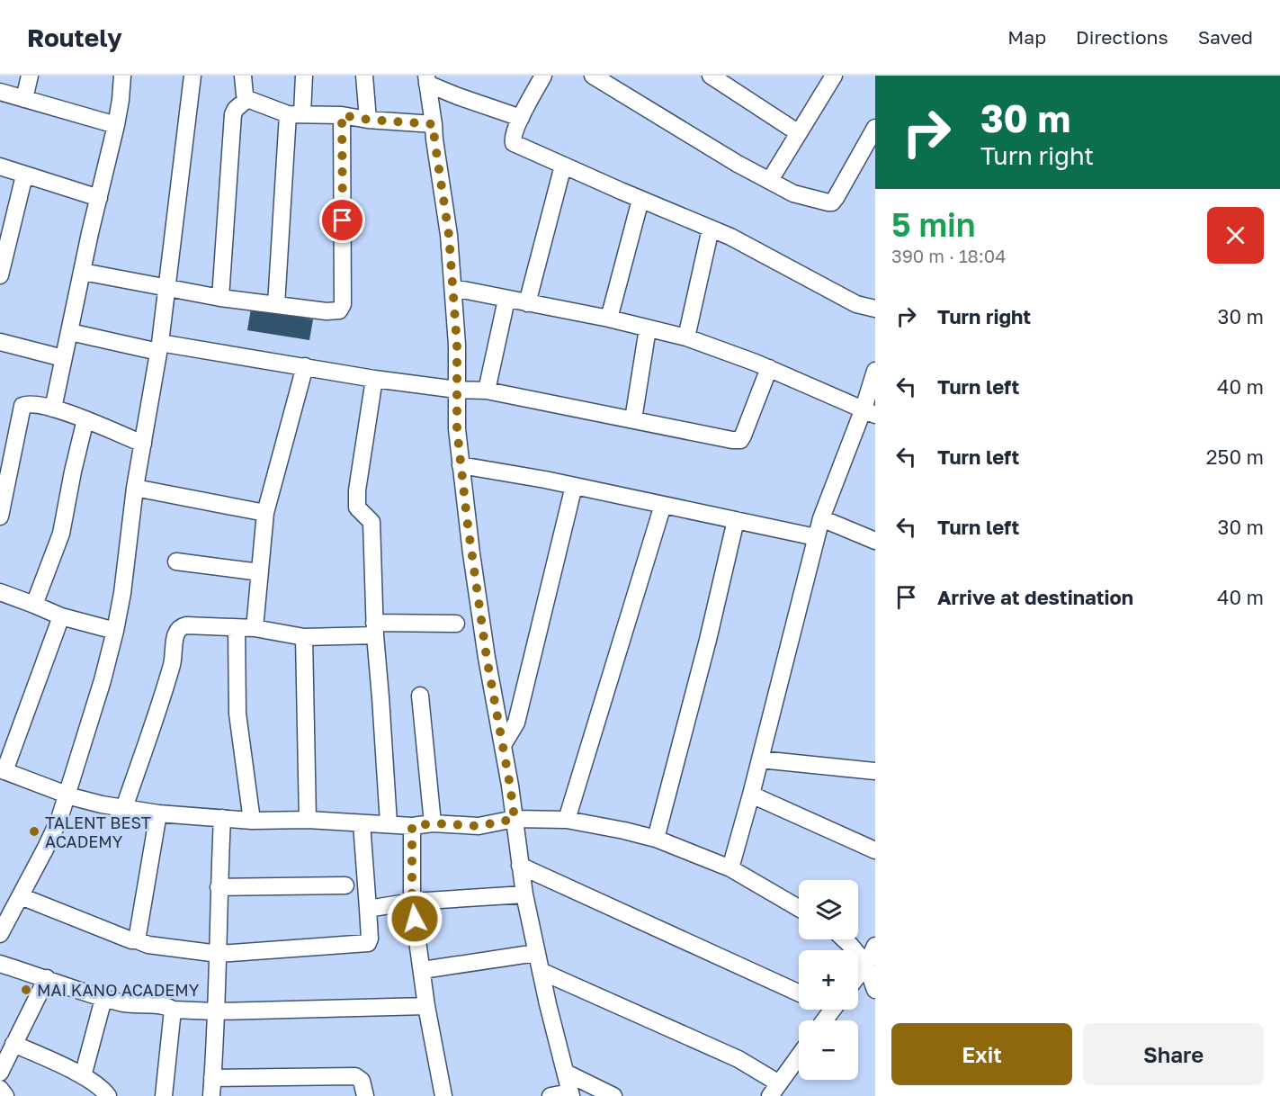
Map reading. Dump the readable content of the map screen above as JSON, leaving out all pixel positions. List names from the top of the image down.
{
  "places": ["TALENT BEST ACADEMY", "MAI KANO ACADEMY"],
  "page": {
    "header": "Routely",
    "nav": ["Map", "Directions", "Saved"],
    "turn": ["30 m", "Turn right"],
    "heading": ["5 min", "390 m · 18:04"],
    "list": [
      {
        "name": "Turn right",
        "value": "30 m"
      },
      {
        "name": "Turn left",
        "value": "40 m"
      },
      {
        "name": "Turn left",
        "value": "250 m"
      },
      {
        "name": "Turn left",
        "value": "30 m"
      },
      {
        "name": "Arrive at destination",
        "value": "40 m"
      }
    ],
    "map_buttons": ["+", "−"],
    "buttons": ["Exit", "Share"]
  }
}
